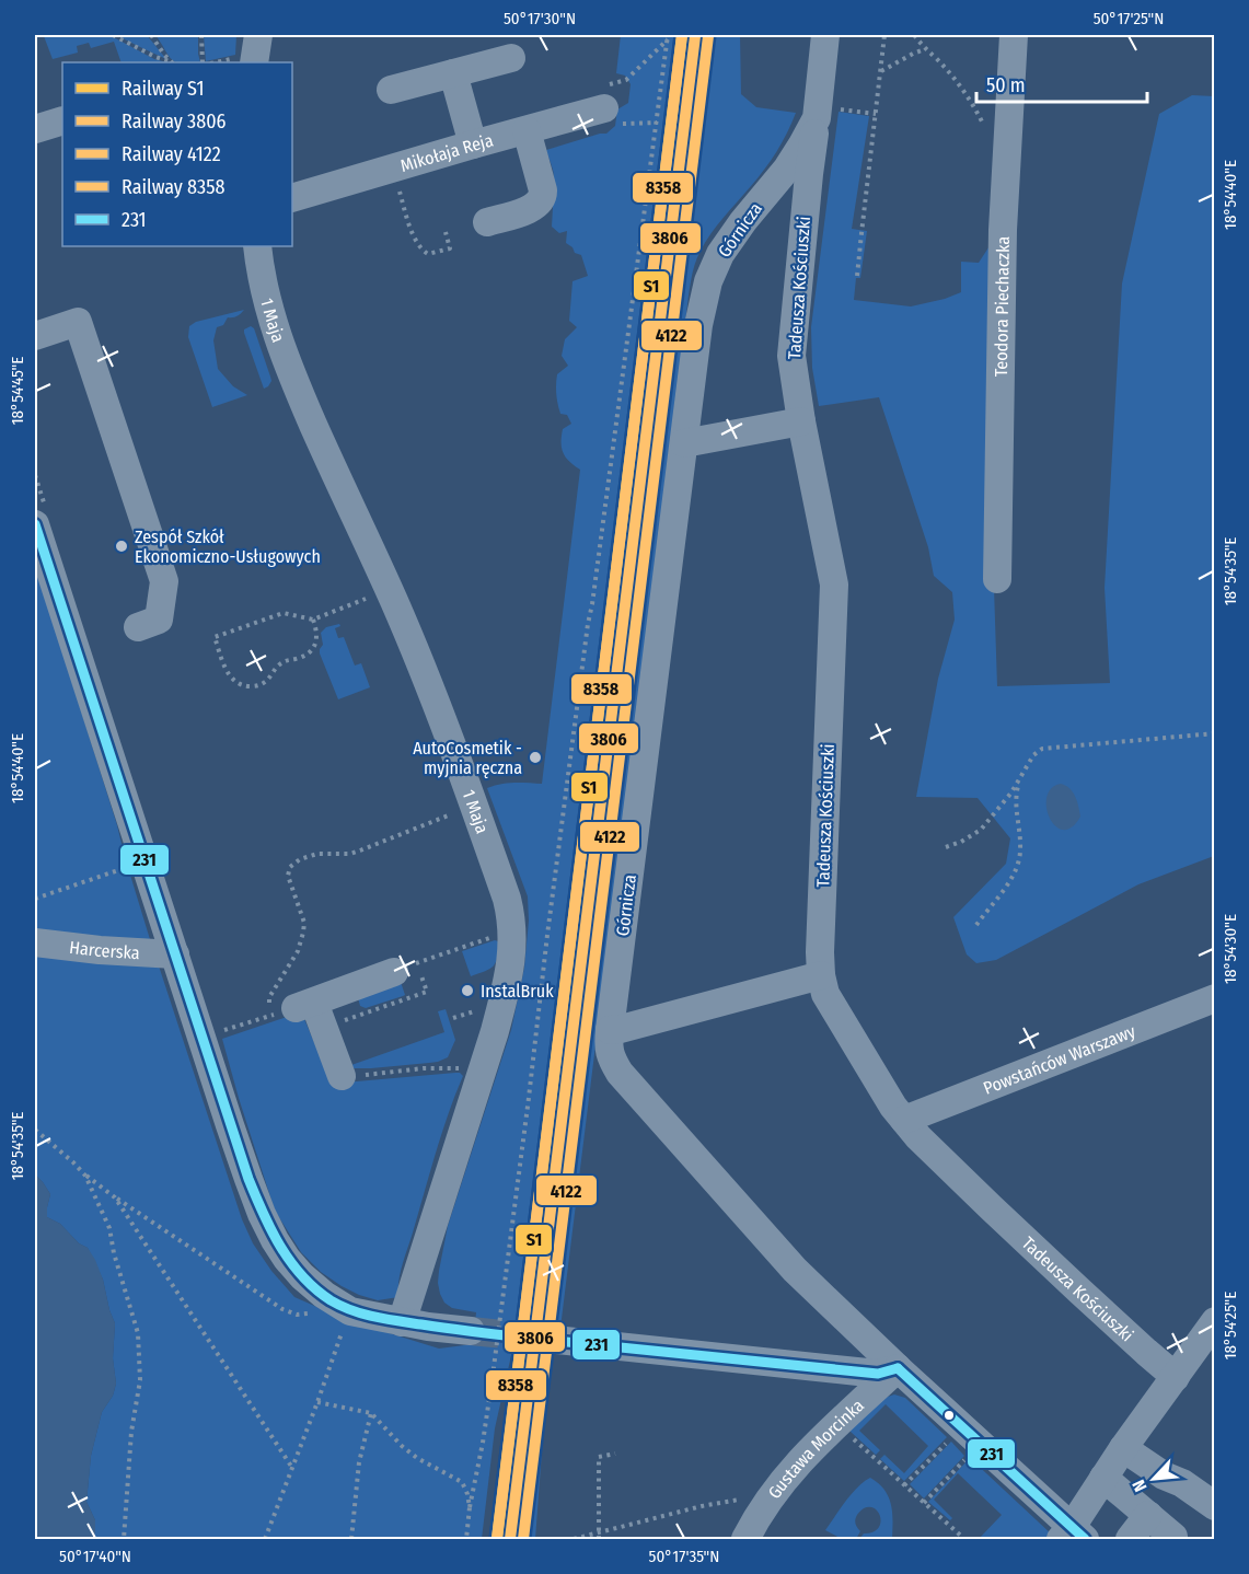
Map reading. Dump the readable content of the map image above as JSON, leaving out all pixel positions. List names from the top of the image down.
{
  "streets": {
    "street": [
      "Mikołaja Reja",
      "Górnicza",
      "Tadeusza Kościuszki",
      "Teodora Piechaczka",
      "1 Maja",
      "Harcerska",
      "Powstańców Warszawy",
      "Gustawa Morcinka"
    ]
  },
  "crossings": [
    ["Górnicza", "Tadeusza Kościuszki"],
    ["Górnicza", "Gustawa Morcinka"],
    ["Tadeusza Kościuszki", "Powstańców Warszawy"]
  ],
  "places": ["Zespół Szkół Ekonomiczno-Usługowych", "AutoCosmetik - myjnia ręczna", "InstalBruk"],
  "lines": [
    "rail line S1",
    "rail line 8358",
    "rail line 3806",
    "rail line 4122",
    "transit line 231"
  ],
  "legend": [
    "Railway S1",
    "Railway 3806",
    "Railway 4122",
    "Railway 8358",
    "231"
  ],
  "scale_bar": "50 m",
  "north": "bottom left",
  "coordinates": [
    "50°17'30\"N",
    "50°17'25\"N",
    "18°54'40\"E",
    "18°54'45\"E",
    "18°54'35\"E",
    "18°54'30\"E",
    "18°54'25\"E",
    "50°17'40\"N",
    "50°17'35\"N"
  ]
}
